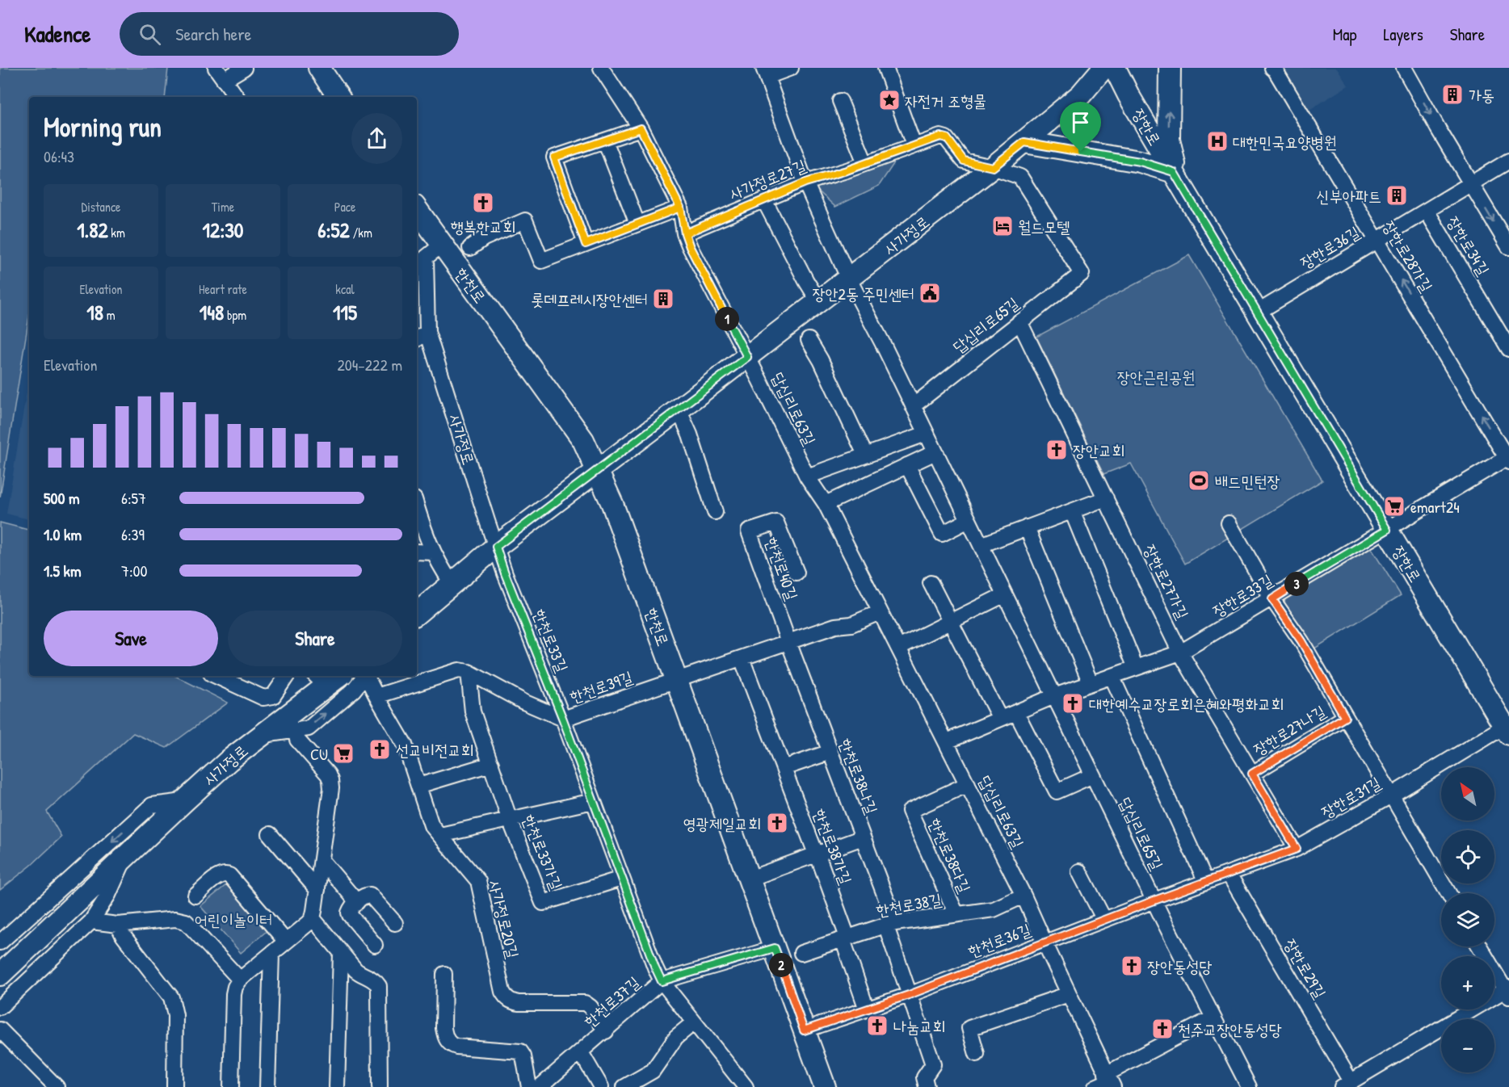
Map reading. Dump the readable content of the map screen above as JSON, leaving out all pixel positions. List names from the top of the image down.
{
  "streets": {
    "main road": ["장한로", "사가정로", "한천로"],
    "street": [
      "사가정로27길",
      "장한로34길",
      "장한로36길",
      "장한로28가길",
      "답십리로65길",
      "답십리로63길",
      "한천로40길",
      "장한로27가길",
      "장한로33길",
      "한천로33길",
      "한천로39길",
      "장한로27나길",
      "한천로38나길",
      "장한로31길",
      "한천로38가길",
      "한천로33가길",
      "한천로38다길",
      "한천로38길",
      "사가정로20길",
      "한천로36길",
      "장한로29길",
      "한천로37길"
    ]
  },
  "crossings": [
    ["장한로", "장한로36길"],
    ["장한로", "장한로33길"],
    ["장한로", "장한로31길"],
    ["사가정로27길", "사가정로"],
    ["사가정로27길", "답십리로65길"],
    ["사가정로27길", "답십리로63길"],
    ["사가정로", "한천로"],
    ["사가정로", "답십리로65길"],
    ["사가정로", "답십리로63길"],
    ["사가정로", "한천로33길"],
    ["장한로34길", "장한로36길"],
    ["장한로36길", "장한로28가길"],
    ["한천로", "한천로39길"],
    ["한천로", "한천로36길"],
    ["한천로", "한천로37길"],
    ["답십리로65길", "장한로27가길"],
    ["답십리로65길", "장한로33길"],
    ["답십리로65길", "장한로31길"],
    ["답십리로65길", "한천로36길"],
    ["답십리로63길", "장한로33길"],
    ["답십리로63길", "한천로38다길"],
    ["답십리로63길", "한천로38길"],
    ["답십리로63길", "한천로36길"],
    ["한천로40길", "한천로38나길"],
    ["장한로27가길", "장한로33길"],
    ["장한로27가길", "장한로27나길"],
    ["장한로27가길", "장한로31길"],
    ["한천로33길", "한천로39길"],
    ["한천로33길", "한천로33가길"],
    ["한천로33길", "한천로37길"],
    ["한천로39길", "한천로33가길"],
    ["한천로38나길", "한천로38길"],
    ["장한로31길", "한천로36길"],
    ["장한로31길", "장한로29길"],
    ["한천로38가길", "한천로38길"],
    ["한천로38다길", "한천로38길"],
    ["사가정로20길", "한천로37길"]
  ],
  "one_way": ["장한로28가길"],
  "parks": ["장안근린공원", "어린이놀이터"],
  "places": {
    "building": ["가동", "신부아파트", "롯데프레시장안센터"],
    "place": ["자전거 조형물"],
    "hospital": ["대한민국요양병원"],
    "church": [
      "행복한교회",
      "장안교회",
      "대한예수교장로회은혜와평화교회",
      "선교비전교회",
      "영광제일교회",
      "장안동성당",
      "나눔교회",
      "천주교장안동성당"
    ],
    "hotel": ["월드모텔"],
    "public building": ["장안2동 주민센터"],
    "sports": ["배드민턴장"],
    "supermarket": ["emart24", "CU"]
  },
  "north": "top left",
  "page": {
    "header": "Kadence",
    "search": "Search here",
    "nav": ["Map", "Layers", "Share"],
    "heading": ["Morning run", "06:43"],
    "stats": [
      ["Distance", "1.82 km"],
      ["Time", "12:30"],
      ["Pace", "6:52 /km"],
      ["Elevation", "18 m"],
      ["Heart rate", "148 bpm"],
      ["kcal", "115"]
    ],
    "pins": ["1", "3", "2"],
    "chart": ["Elevation", "204–222 m"],
    "list": [
      {
        "name": "500 m",
        "note": "6:57"
      },
      {
        "name": "1.0 km",
        "note": "6:39"
      },
      {
        "name": "1.5 km",
        "note": "7:00"
      }
    ],
    "buttons": ["Save", "Share"],
    "map_buttons": ["+", "−"]
  }
}
